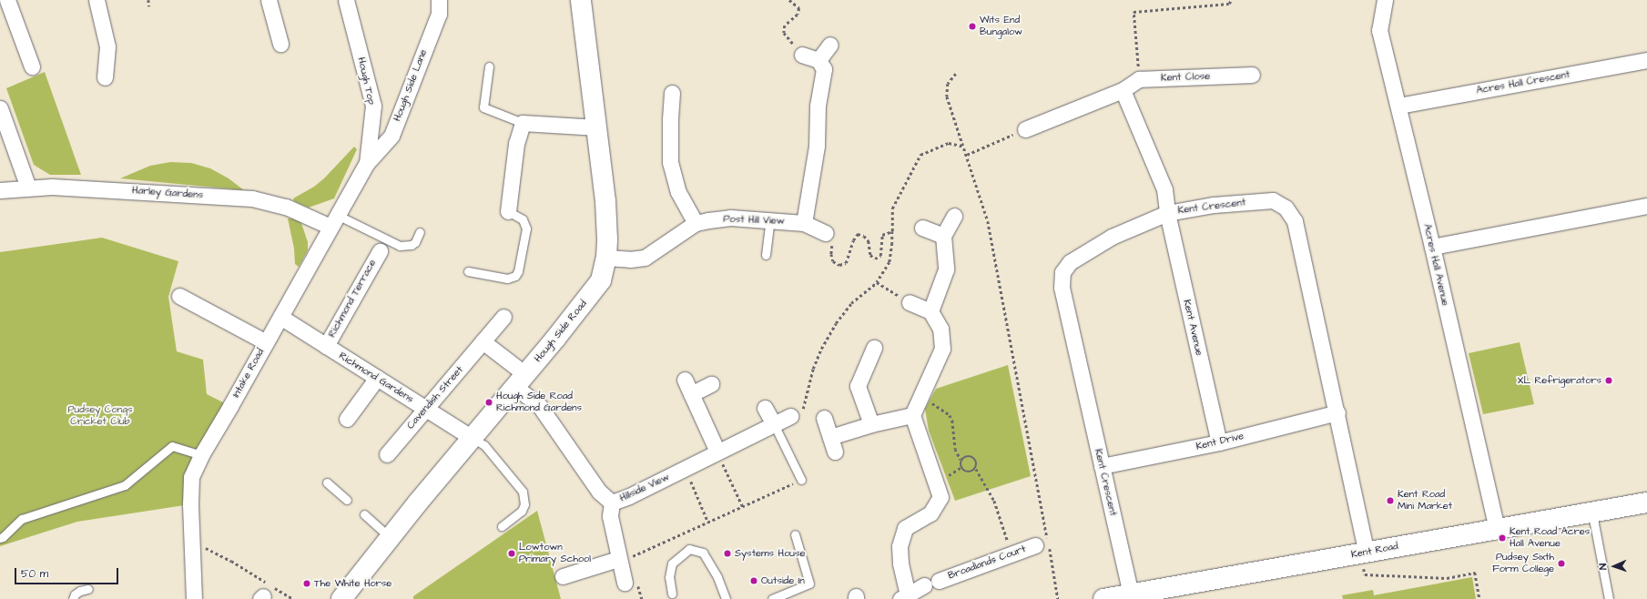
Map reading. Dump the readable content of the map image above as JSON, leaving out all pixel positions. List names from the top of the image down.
{
  "streets": {
    "main road": ["Hough Side Road", "Kent Road"],
    "street": [
      "Kent Close",
      "Hough Top",
      "Acres Hall Crescent",
      "Hough Side Lane",
      "Harley Gardens",
      "Kent Crescent",
      "Post Hill View",
      "Acres Hall Avenue",
      "Richmond Terrace",
      "Kent Avenue",
      "Intake Road",
      "Richmond Gardens",
      "Cavendish Street",
      "Kent Drive",
      "Hillside View",
      "Broadlands Court"
    ]
  },
  "crossings": [
    ["Hough Top", "Hough Side Lane"],
    ["Hough Top", "Intake Road"],
    ["Acres Hall Crescent", "Acres Hall Avenue"],
    ["Hough Side Lane", "Intake Road"],
    ["Harley Gardens", "Intake Road"],
    ["Kent Crescent", "Kent Avenue"],
    ["Kent Crescent", "Kent Drive"],
    ["Kent Crescent", "Kent Road"],
    ["Post Hill View", "Hough Side Road"],
    ["Acres Hall Avenue", "Kent Road"],
    ["Richmond Terrace", "Richmond Gardens"],
    ["Kent Avenue", "Kent Drive"],
    ["Hough Side Road", "Richmond Gardens"],
    ["Hough Side Road", "Hillside View"],
    ["Intake Road", "Richmond Gardens"],
    ["Richmond Gardens", "Cavendish Street"]
  ],
  "parks": ["Pudsey Congs Cricket Club"],
  "places": [
    "Wits End Bungalow",
    "XL Refrigerators",
    "Hough Side Road Richmond Gardens",
    "Kent Road Mini Market",
    "Kent Road Acres Hall Avenue",
    "Lowtown Primary School",
    "Systems House",
    "Pudsey Sixth Form College",
    "Outside In",
    "The White Horse"
  ],
  "scale_bar": "50 m",
  "north": "left"
}
